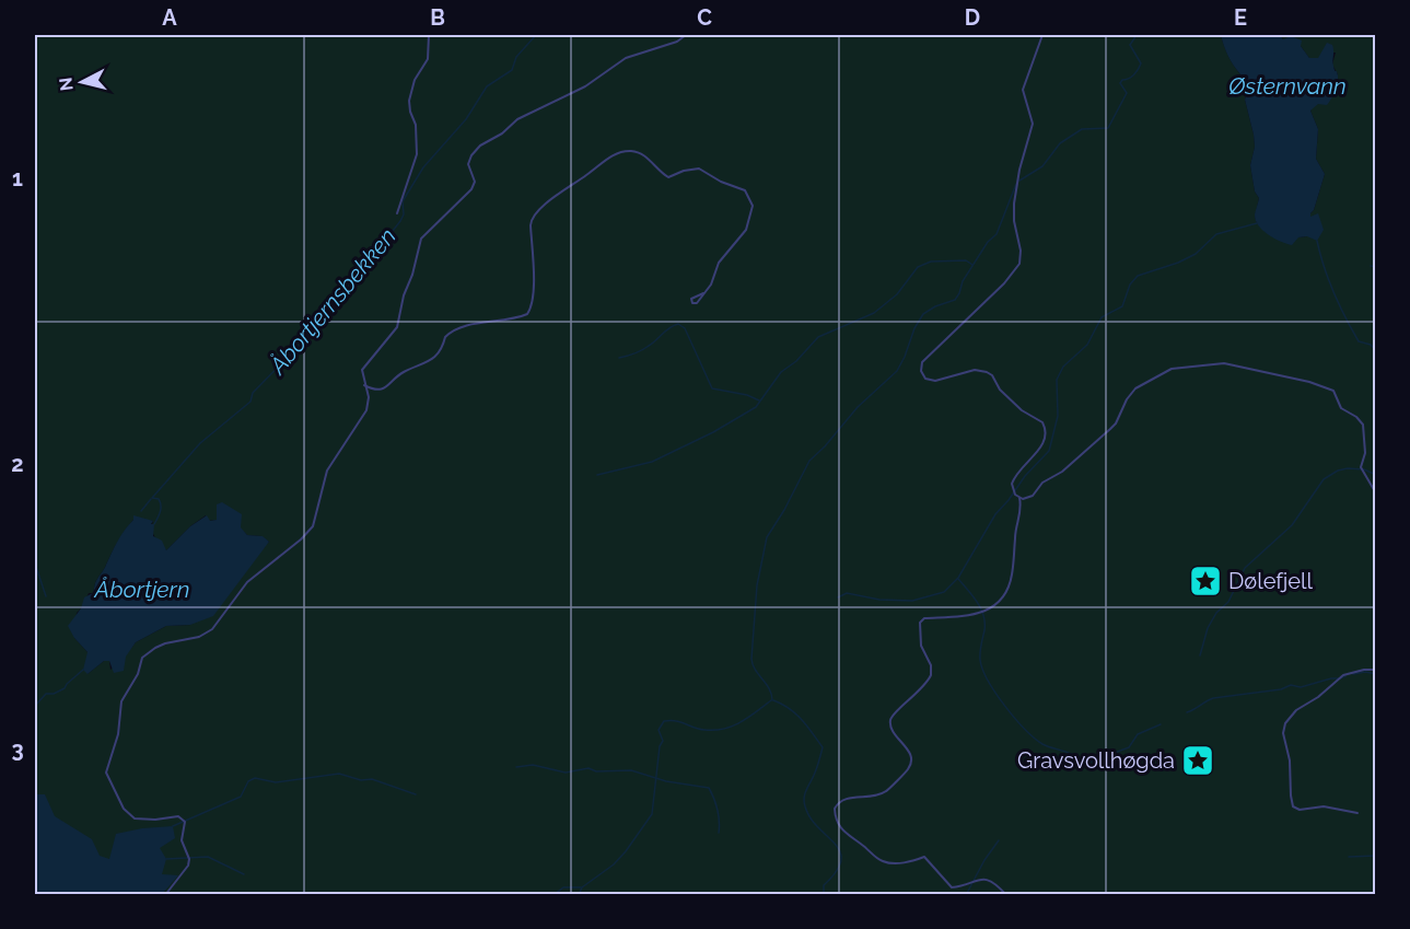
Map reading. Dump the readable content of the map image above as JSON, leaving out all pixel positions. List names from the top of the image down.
{
  "water": ["Østernvann", "Åbortjernsbekken", "Åbortjern"],
  "places": {
    "place": ["Dølefjell", "Gravsvollhøgda"]
  },
  "north": "left",
  "grid": {
    "columns": [
      "A",
      "B",
      "C",
      "D",
      "E"
    ],
    "rows": ["1", "2", "3"]
  }
}
